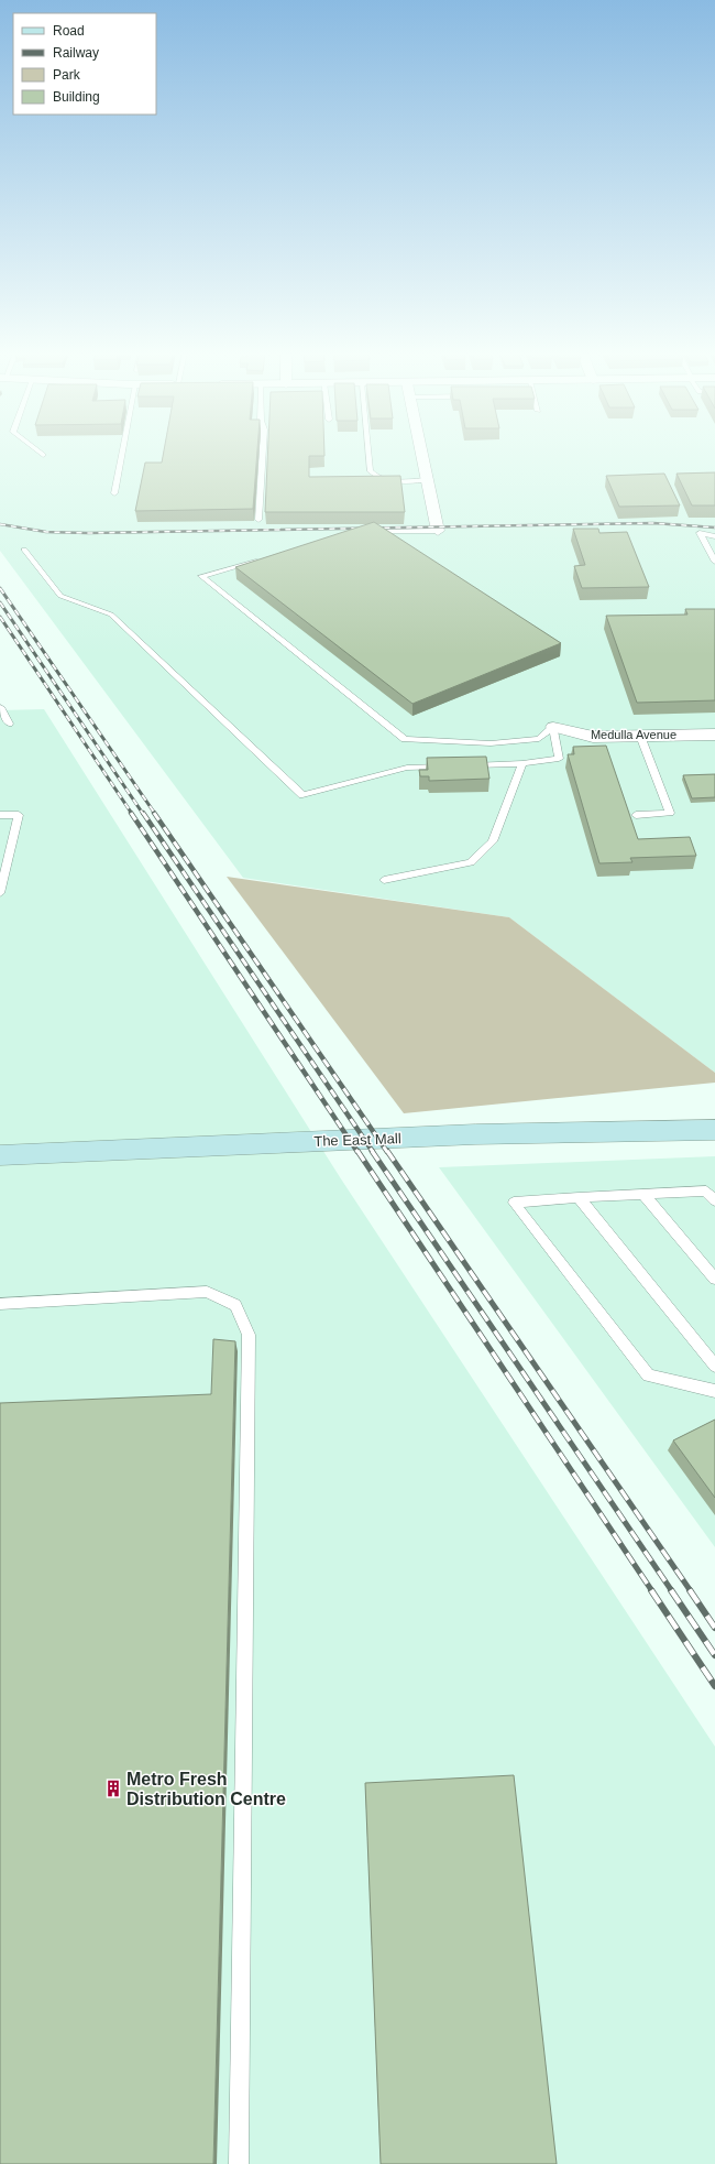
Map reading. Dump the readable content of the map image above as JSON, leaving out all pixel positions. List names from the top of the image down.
{
  "streets": {
    "main road": ["The East Mall"],
    "street": ["Medulla Avenue"]
  },
  "places": {
    "building": ["Metro Fresh Distribution Centre"]
  },
  "legend": [
    "Road",
    "Railway",
    "Park",
    "Building"
  ]
}
